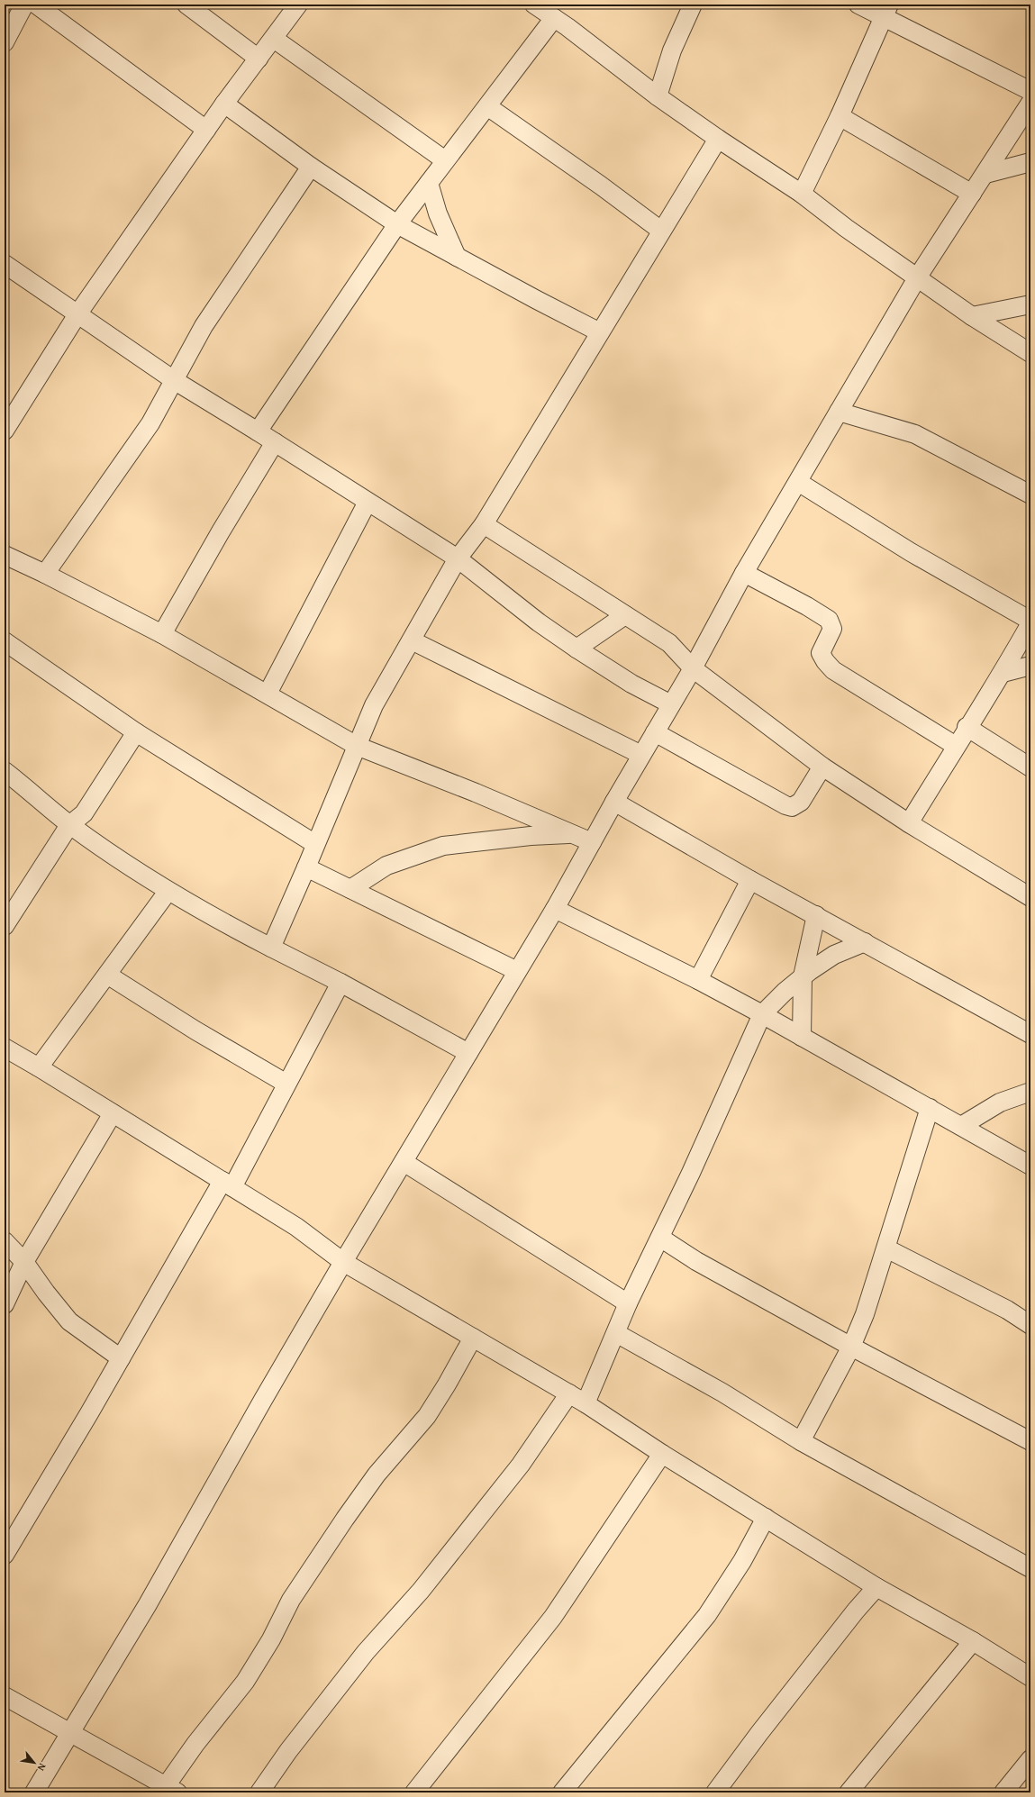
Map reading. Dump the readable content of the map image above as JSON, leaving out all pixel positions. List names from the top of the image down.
{
  "north": "bottom right"
}
